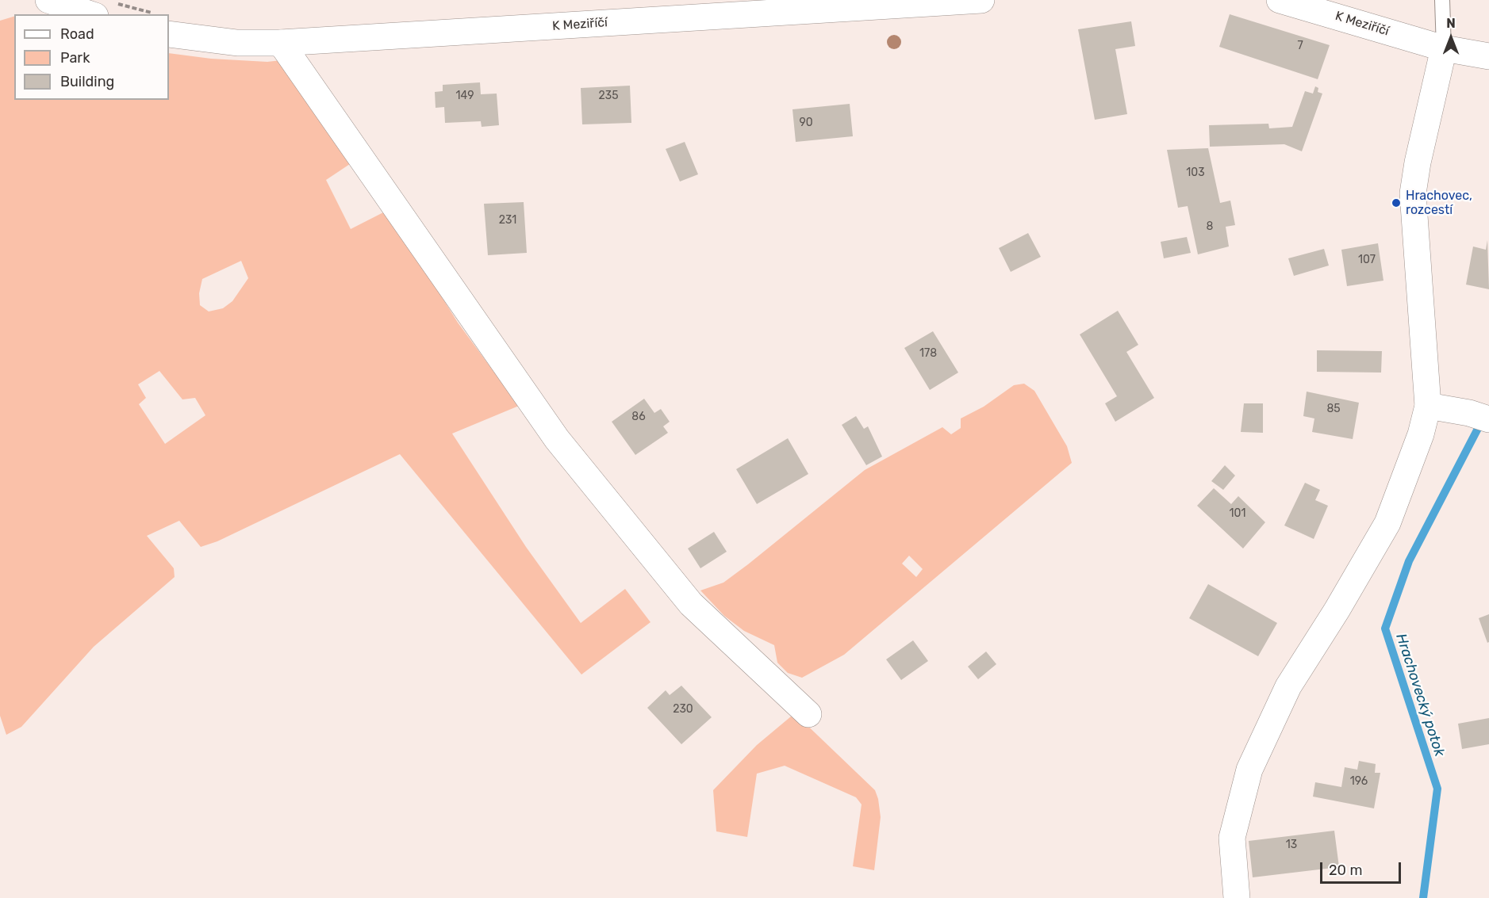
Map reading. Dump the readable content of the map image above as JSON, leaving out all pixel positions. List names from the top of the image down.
{
  "streets": {
    "street": ["K Meziříčí"]
  },
  "water": ["Hrachovecký potok"],
  "places": ["Hrachovec, rozcestí"],
  "house_numbers": [
    "7",
    "149",
    "235",
    "90",
    "103",
    "231",
    "8",
    "107",
    "178",
    "85",
    "86",
    "101",
    "230",
    "196",
    "13"
  ],
  "legend": ["Road", "Park", "Building"],
  "scale_bar": "20 m",
  "north": "top"
}
